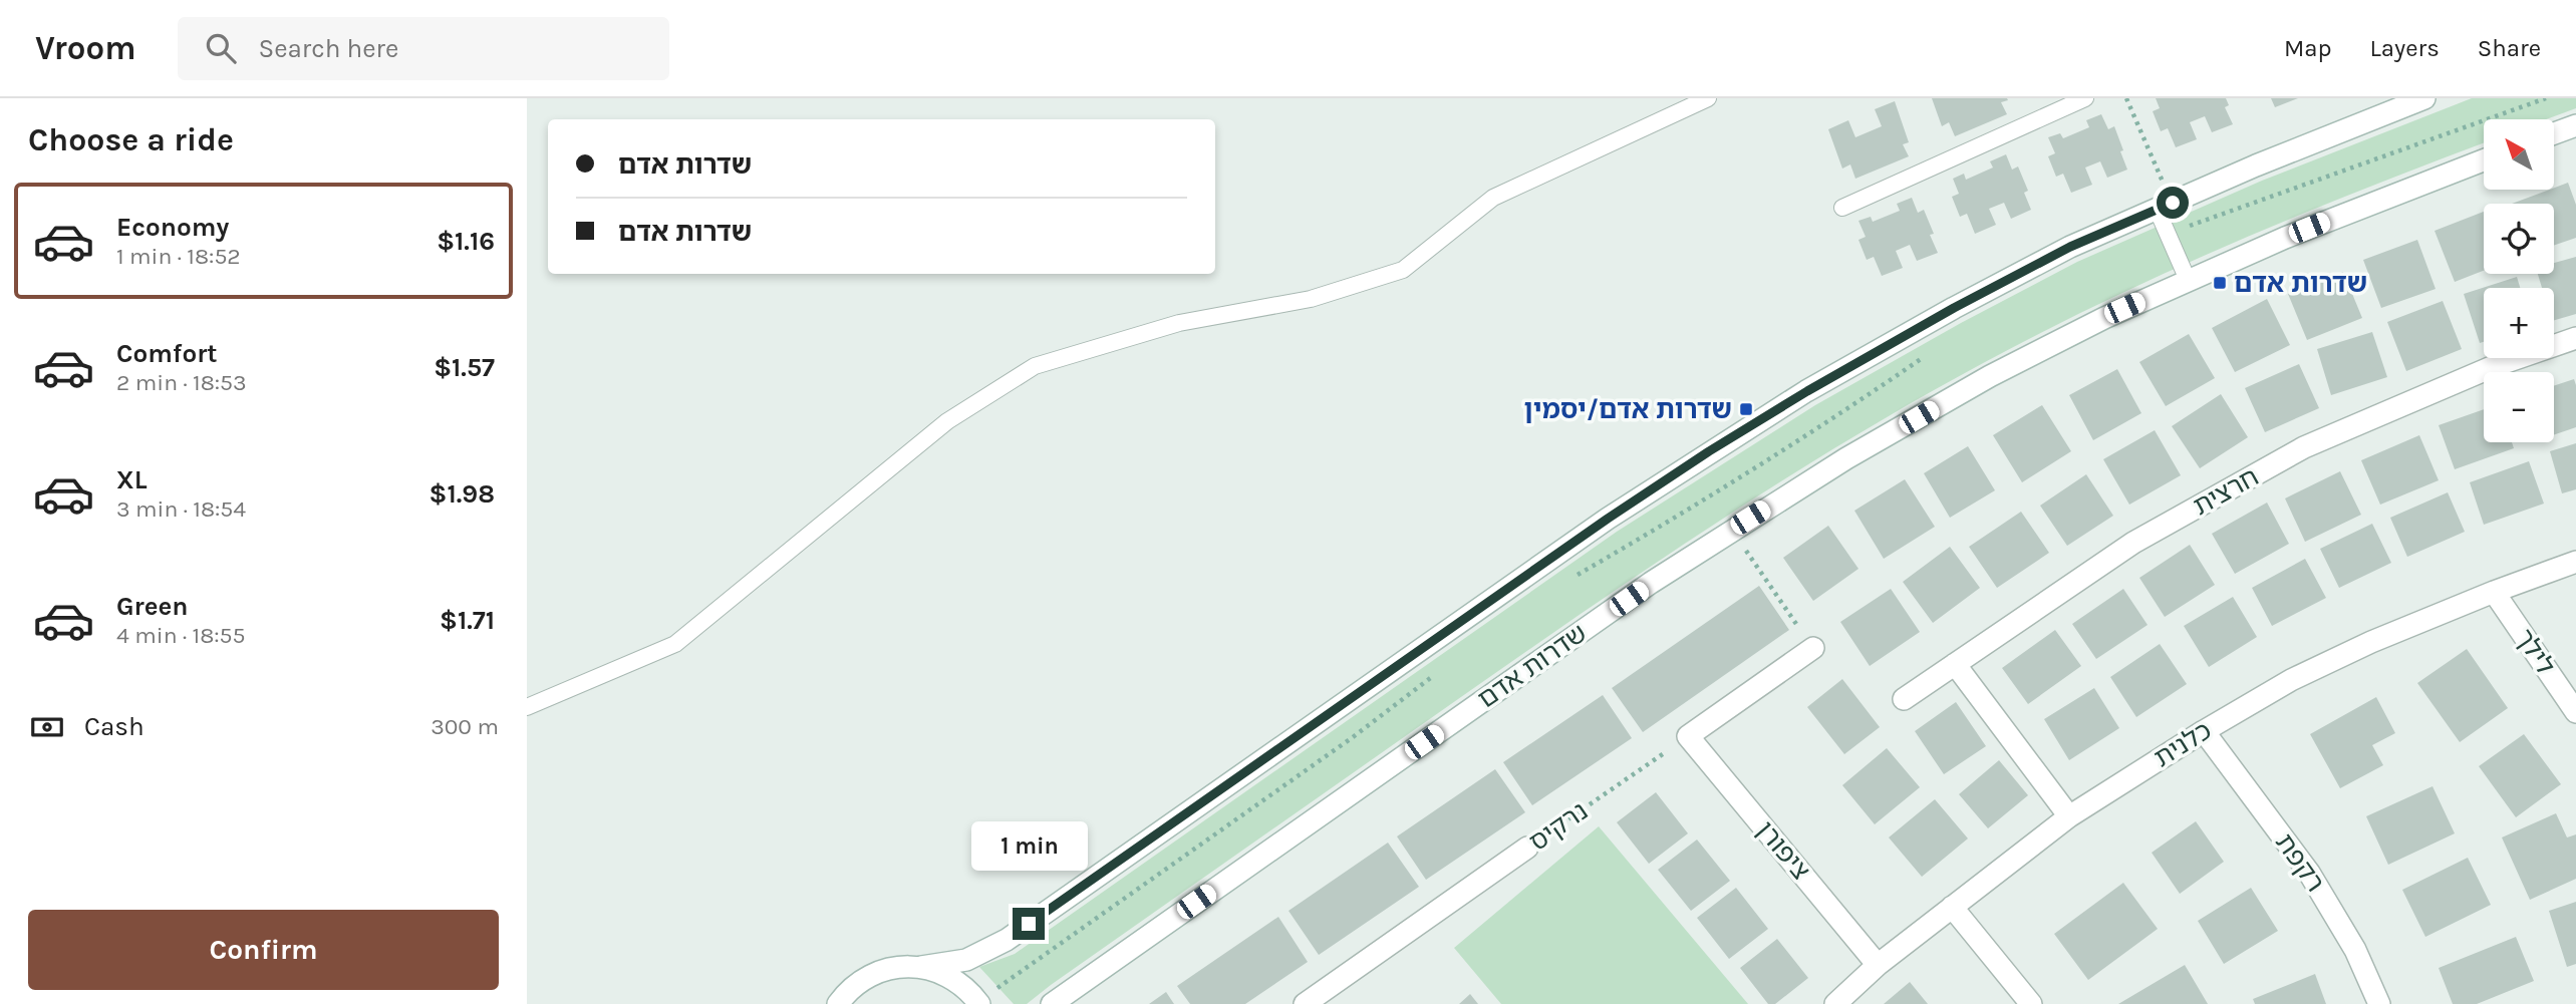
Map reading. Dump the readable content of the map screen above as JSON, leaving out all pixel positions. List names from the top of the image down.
{
  "streets": {
    "street": [
      "חרצית",
      "לילך",
      "שדרות אדם",
      "כלנית",
      "נרקיס",
      "ציפורן",
      "רקפת"
    ]
  },
  "crossings": [
    ["לילך", "כלנית"],
    ["כלנית", "ציפורן"],
    ["כלנית", "רקפת"],
    ["נרקיס", "ציפורן"]
  ],
  "places": {
    "transit": ["שדרות אדם", "שדרות אדם/יסמין"]
  },
  "north": "top left",
  "page": {
    "header": "Vroom",
    "search": "Search here",
    "nav": ["Map", "Layers", "Share"],
    "heading": "Choose a ride",
    "map_buttons": ["+", "−"],
    "banner": ["שדרות אדם", "שדרות אדם"],
    "list": [
      {
        "name": "Economy",
        "note": "1 min · 18:52",
        "value": "$1.16"
      },
      {
        "name": "Comfort",
        "note": "2 min · 18:53",
        "value": "$1.57"
      },
      {
        "name": "XL",
        "note": "3 min · 18:54",
        "value": "$1.98"
      },
      {
        "name": "Green",
        "note": "4 min · 18:55",
        "value": "$1.71"
      }
    ],
    "pay": ["Cash", "300 m"],
    "bubble": "1 min",
    "buttons": "Confirm"
  }
}
